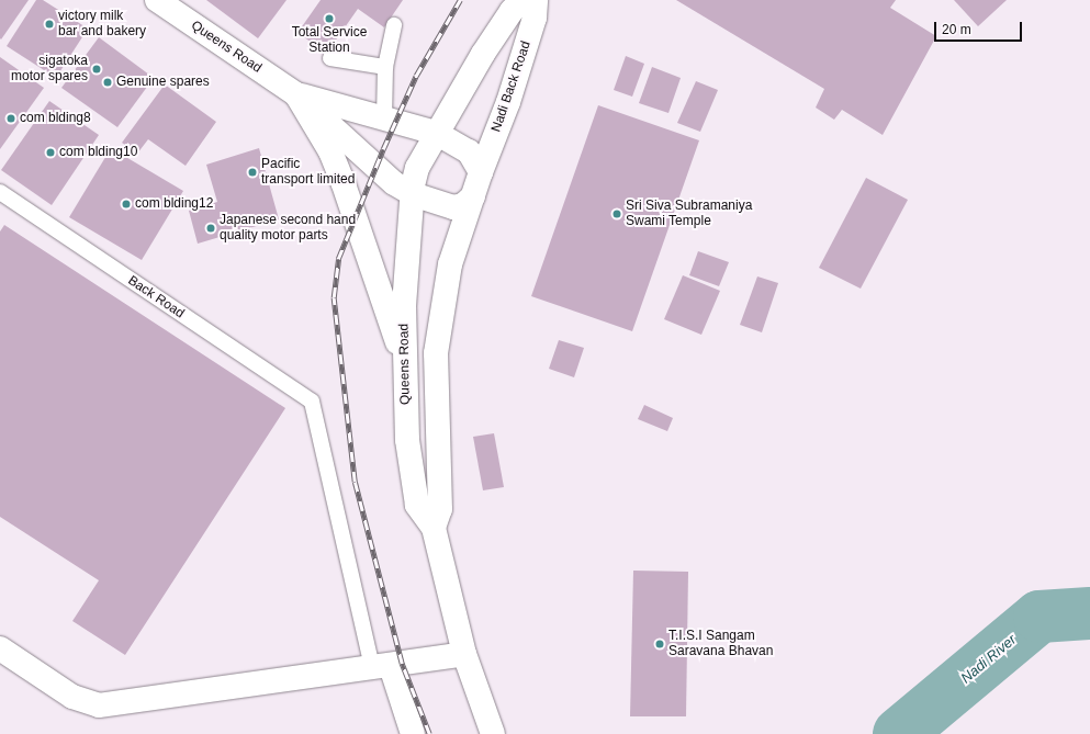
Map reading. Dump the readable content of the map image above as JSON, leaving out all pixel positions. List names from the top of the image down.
{
  "streets": {
    "main road": ["Queens Road", "Nadi Back Road"],
    "lane": ["Back Road"]
  },
  "crossings": [
    ["Queens Road", "Nadi Back Road"]
  ],
  "water": ["Nadi River"],
  "places": [
    "Total Service Station",
    "victory milk bar and bakery",
    "sigatoka motor spares",
    "Genuine spares",
    "com blding8",
    "com blding10",
    "Pacific transport limited",
    "com blding12",
    "Sri Siva Subramaniya Swami Temple",
    "Japanese second hand quality motor parts",
    "T.I.S.I Sangam Saravana Bhavan"
  ],
  "scale_bar": "20 m"
}
